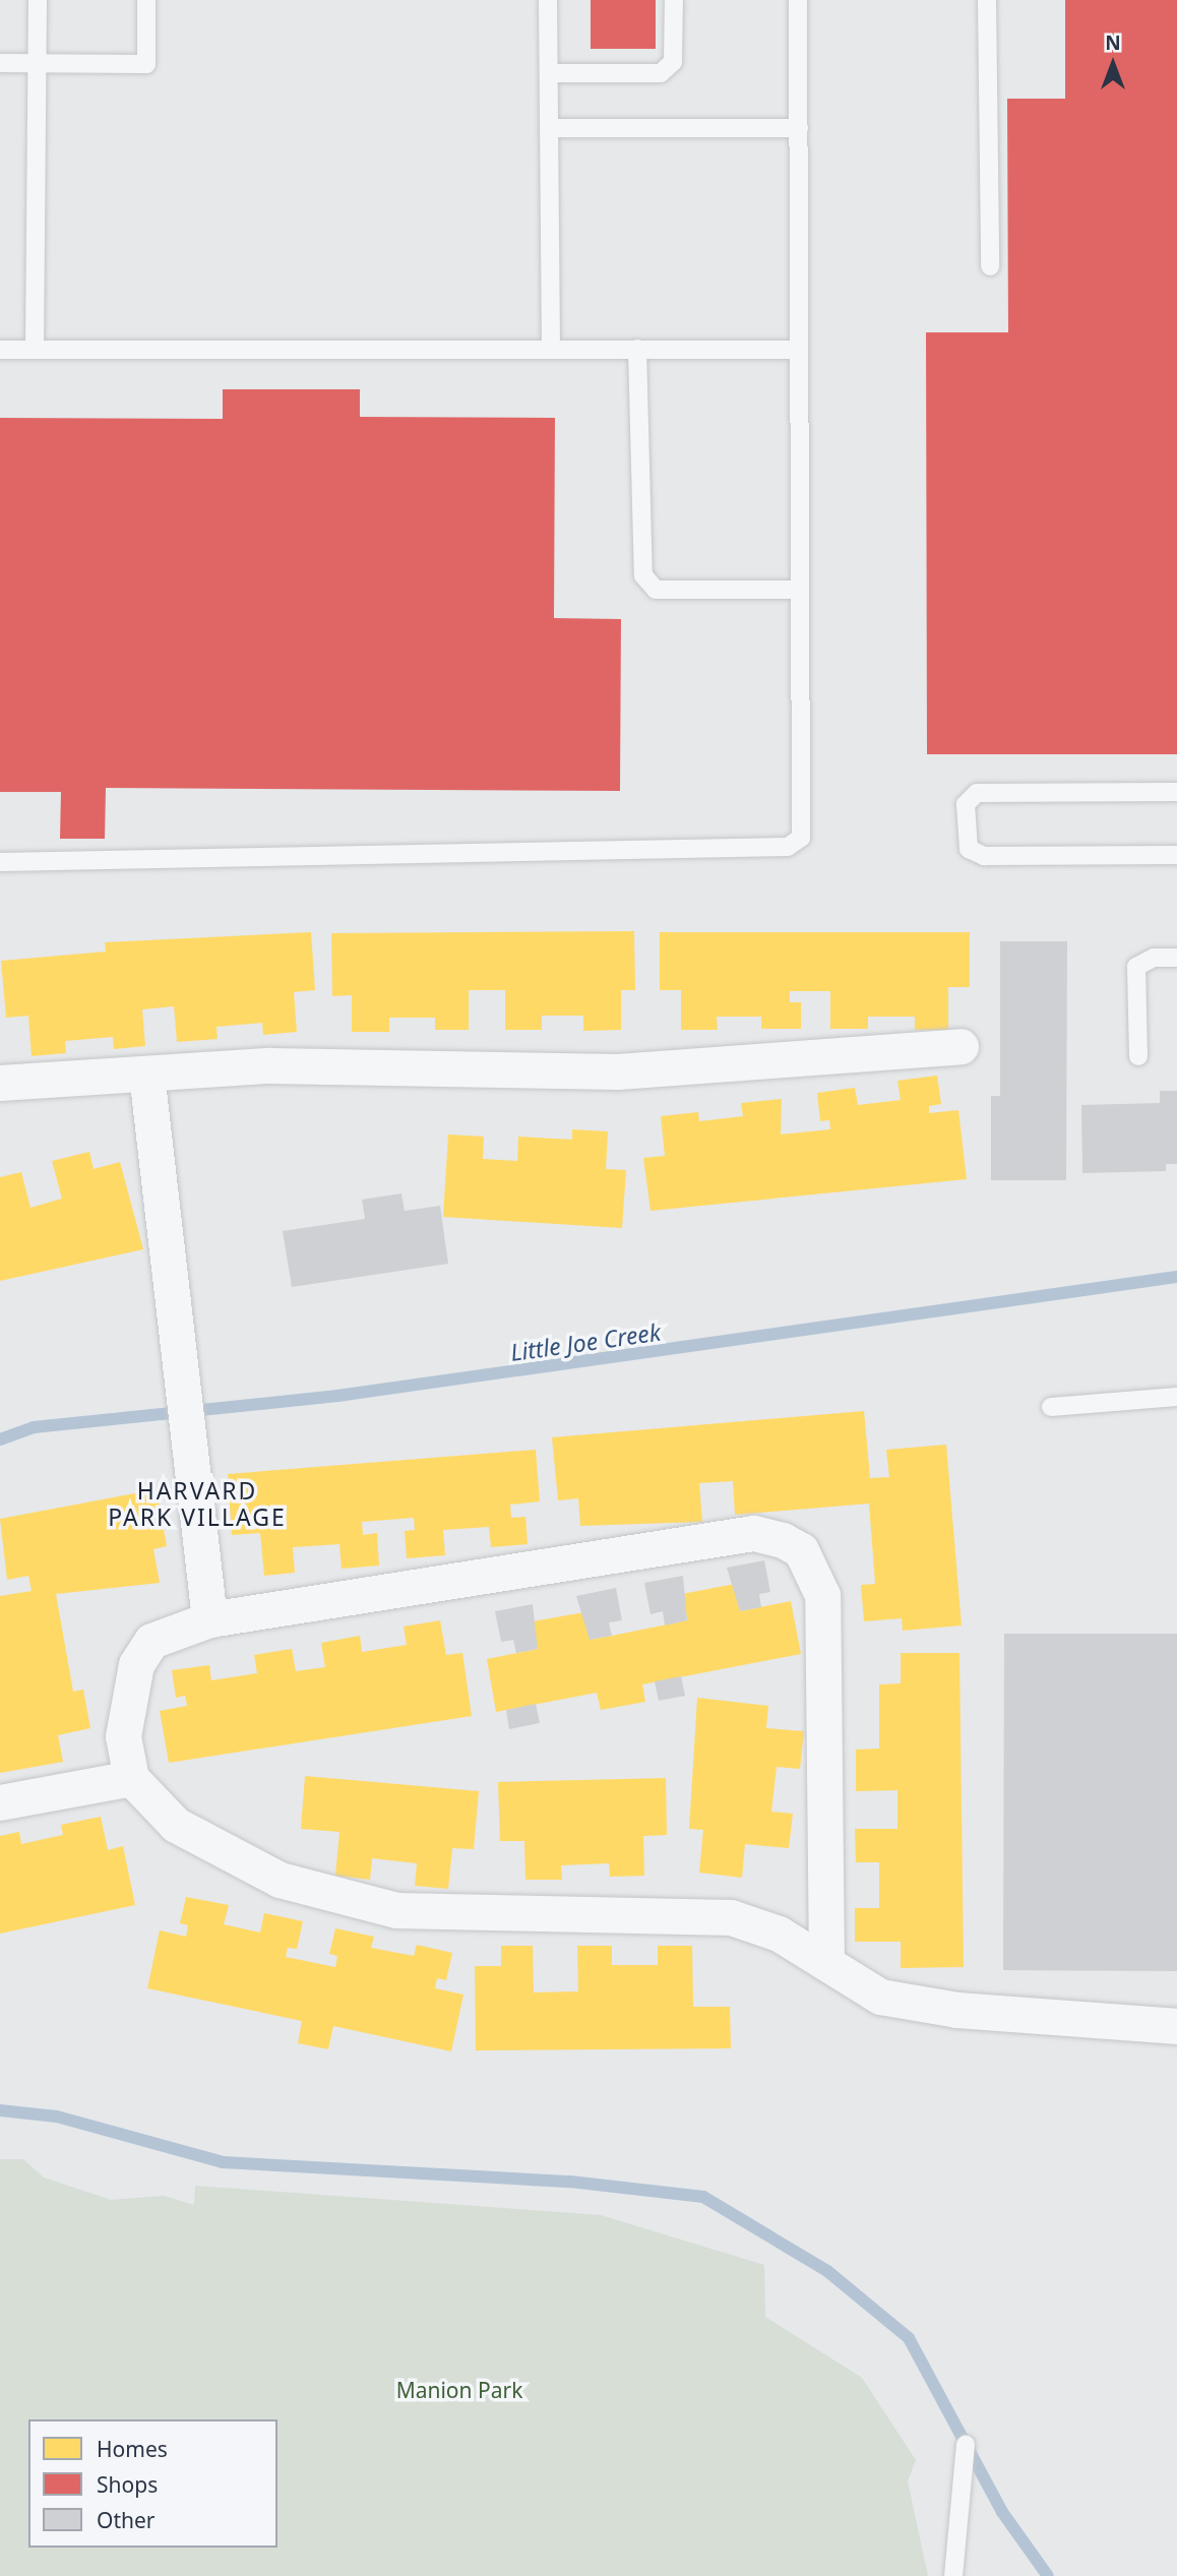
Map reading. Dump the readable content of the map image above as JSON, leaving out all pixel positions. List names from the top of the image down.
{
  "districts": ["HARVARD PARK VILLAGE"],
  "water": ["Little Joe Creek"],
  "parks": ["Manion Park"],
  "legend": ["Homes", "Shops", "Other"],
  "north": "top"
}
